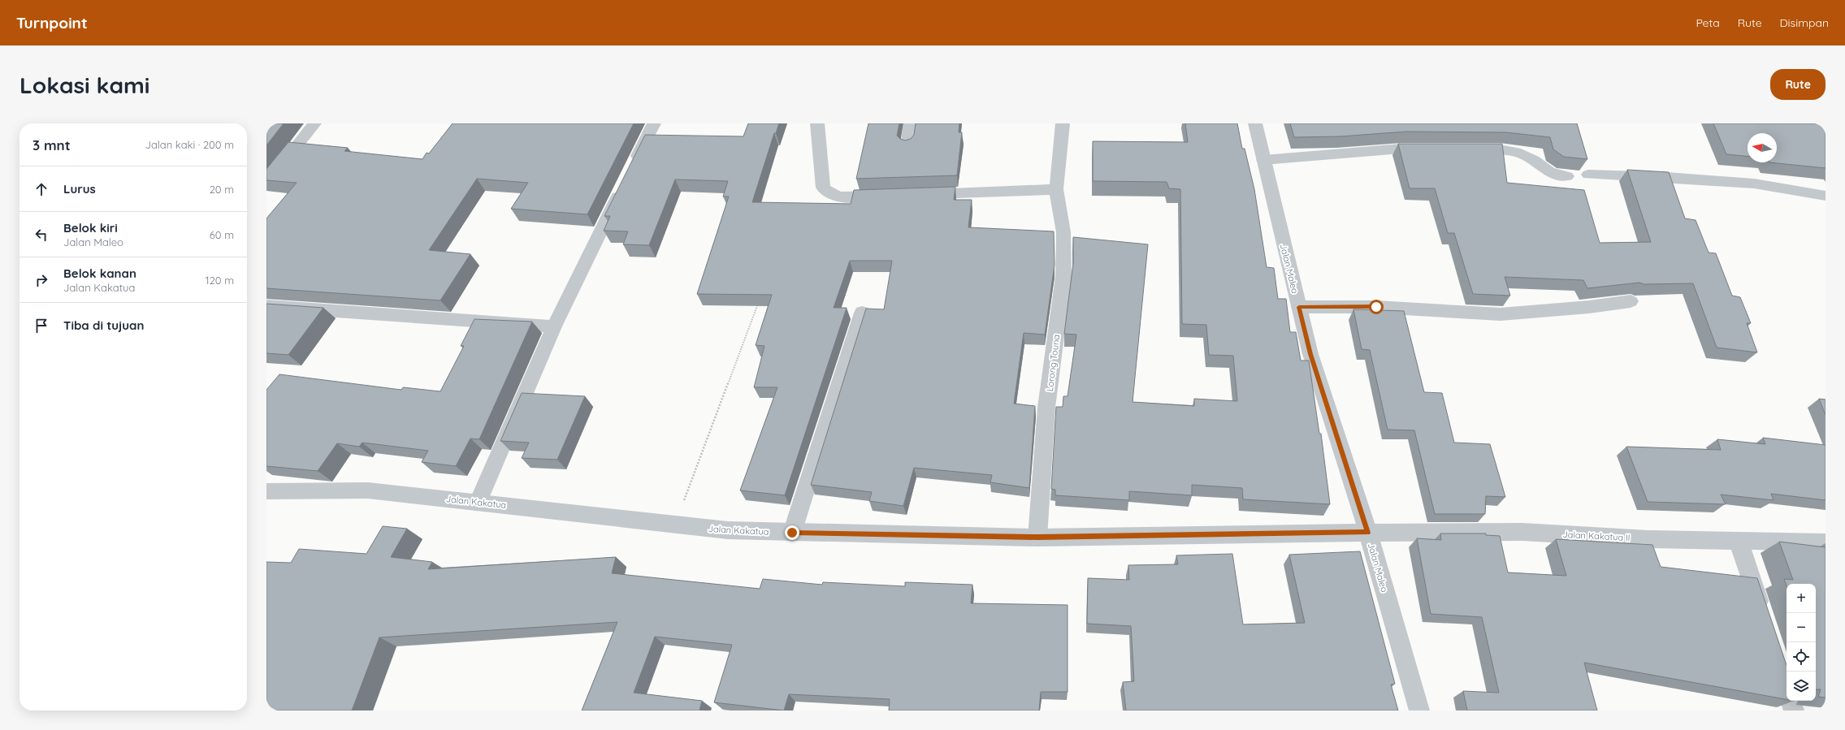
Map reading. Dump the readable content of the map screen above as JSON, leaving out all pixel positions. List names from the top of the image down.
{
  "streets": {
    "street": [
      "Jalan Maleo",
      "Lorong Touna",
      "Jalan Kakatua",
      "Jalan Kakatua II"
    ]
  },
  "crossings": [
    ["Jalan Maleo", "Jalan Kakatua"],
    ["Jalan Maleo", "Jalan Kakatua II"],
    ["Lorong Touna", "Jalan Kakatua"],
    ["Jalan Kakatua", "Jalan Kakatua II"]
  ],
  "north": "left",
  "page": {
    "header": "Turnpoint",
    "nav": ["Peta", "Rute", "Disimpan"],
    "buttons": "Rute",
    "title": "Lokasi kami",
    "heading": ["3 mnt", "Jalan kaki · 200 m"],
    "list": [
      ["Lurus", "20 m"],
      ["Belok kiri", "Jalan Maleo", "60 m"],
      ["Belok kanan", "Jalan Kakatua", "120 m"],
      "Tiba di tujuan"
    ],
    "map_buttons": ["+", "−"]
  }
}
